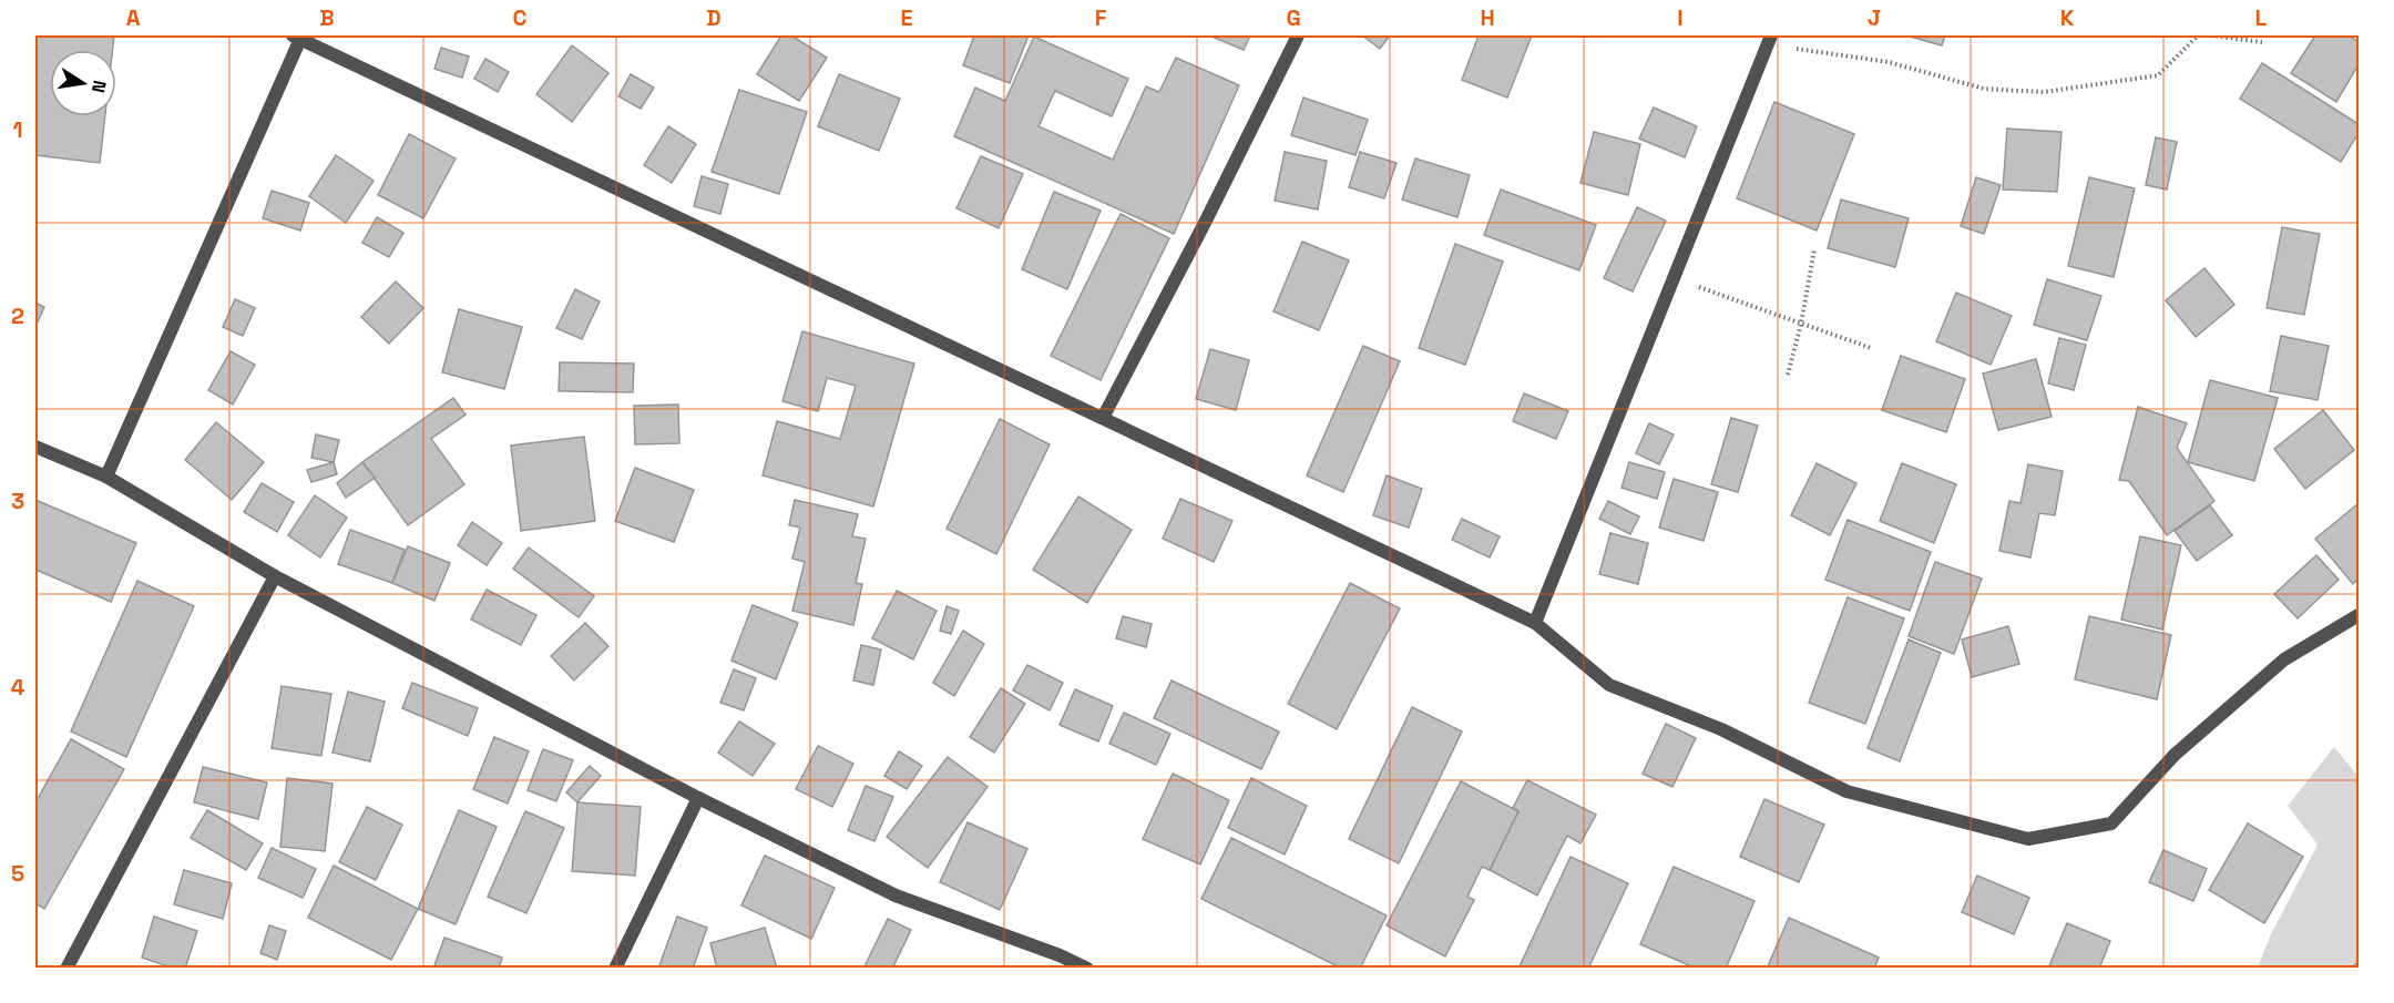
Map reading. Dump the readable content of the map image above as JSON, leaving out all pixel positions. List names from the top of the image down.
{
  "north": "right",
  "grid": {
    "columns": [
      "A",
      "B",
      "C",
      "D",
      "E",
      "F",
      "G",
      "H",
      "I",
      "J",
      "K",
      "L"
    ],
    "rows": [
      "1",
      "2",
      "3",
      "4",
      "5"
    ]
  }
}
